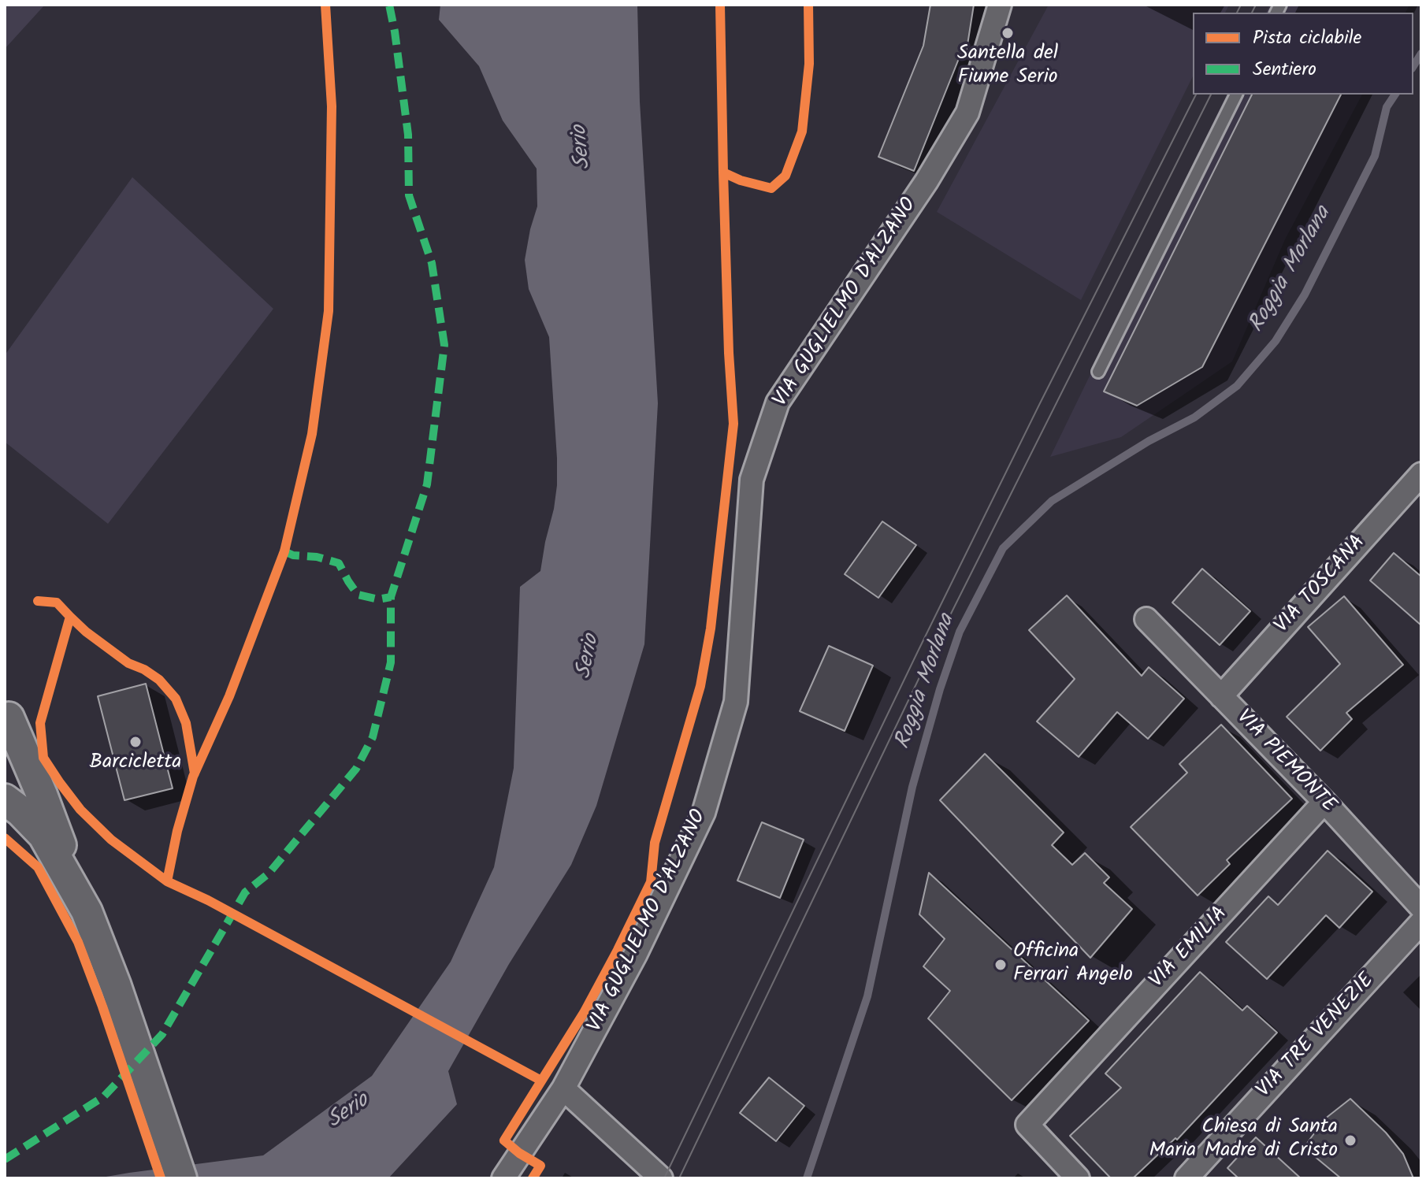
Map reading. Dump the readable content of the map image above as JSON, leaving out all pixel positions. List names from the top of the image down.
{
  "streets": {
    "street": [
      "VIA GUGLIELMO D'ALZANO",
      "VIA TOSCANA",
      "VIA PIEMONTE",
      "VIA EMILIA",
      "VIA TRE VENEZIE"
    ]
  },
  "crossings": [
    ["VIA TOSCANA", "VIA PIEMONTE"],
    ["VIA PIEMONTE", "VIA EMILIA"]
  ],
  "water": ["Serio", "Roggia Morlana"],
  "places": [
    "Santella del Fiume Serio",
    "Barcicletta",
    "Officina Ferrari Angelo",
    "Chiesa di Santa Maria Madre di Cristo"
  ],
  "legend": ["Pista ciclabile", "Sentiero"]
}
